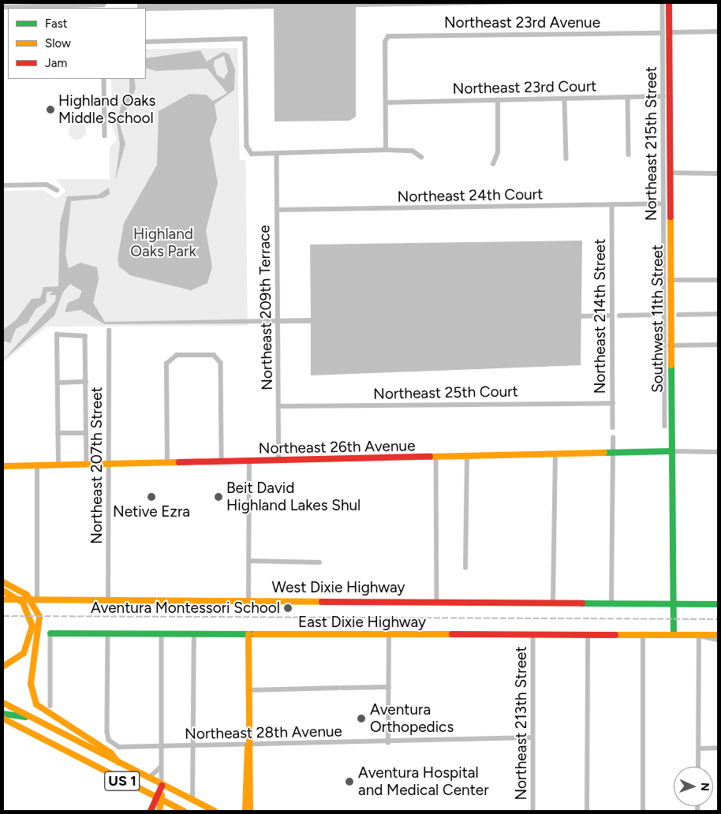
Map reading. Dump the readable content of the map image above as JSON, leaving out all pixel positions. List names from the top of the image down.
{
  "streets": {
    "street": [
      "Northeast 23rd Avenue",
      "Northeast 23rd Court",
      "Northeast 215th Street",
      "Northeast 24th Court",
      "Northeast 209th Terrace",
      "Northeast 214th Street",
      "Southwest 11th Street",
      "Northeast 25th Court",
      "Northeast 26th Avenue",
      "Northeast 207th Street",
      "West Dixie Highway",
      "East Dixie Highway",
      "Northeast 213th Street",
      "Northeast 28th Avenue",
      "US 1"
    ]
  },
  "crossings": [
    ["Northeast 23rd Avenue", "Northeast 23rd Court"],
    ["Northeast 23rd Avenue", "Northeast 215th Street"],
    ["Northeast 23rd Avenue", "Southwest 11th Street"],
    ["Northeast 23rd Court", "Northeast 215th Street"],
    ["Northeast 215th Street", "Northeast 24th Court"],
    ["Northeast 215th Street", "Southwest 11th Street"],
    ["Northeast 24th Court", "Northeast 209th Terrace"],
    ["Northeast 24th Court", "Northeast 214th Street"],
    ["Northeast 209th Terrace", "Northeast 25th Court"],
    ["Northeast 209th Terrace", "Northeast 26th Avenue"],
    ["Northeast 214th Street", "Northeast 25th Court"],
    ["Southwest 11th Street", "Northeast 26th Avenue"],
    ["Southwest 11th Street", "West Dixie Highway"],
    ["Southwest 11th Street", "East Dixie Highway"],
    ["Northeast 26th Avenue", "Northeast 207th Street"],
    ["Northeast 207th Street", "West Dixie Highway"],
    ["East Dixie Highway", "Northeast 213th Street"],
    ["East Dixie Highway", "Northeast 28th Avenue"],
    ["Northeast 213th Street", "Northeast 28th Avenue"]
  ],
  "parks": ["Highland Oaks Park"],
  "places": [
    "Highland Oaks Middle School",
    "Netive Ezra",
    "Beit David Highland Lakes Shul",
    "Aventura Montessori School",
    "Aventura Orthopedics",
    "Aventura Hospital and Medical Center"
  ],
  "legend": ["Fast", "Slow", "Jam"],
  "north": "right"
}
